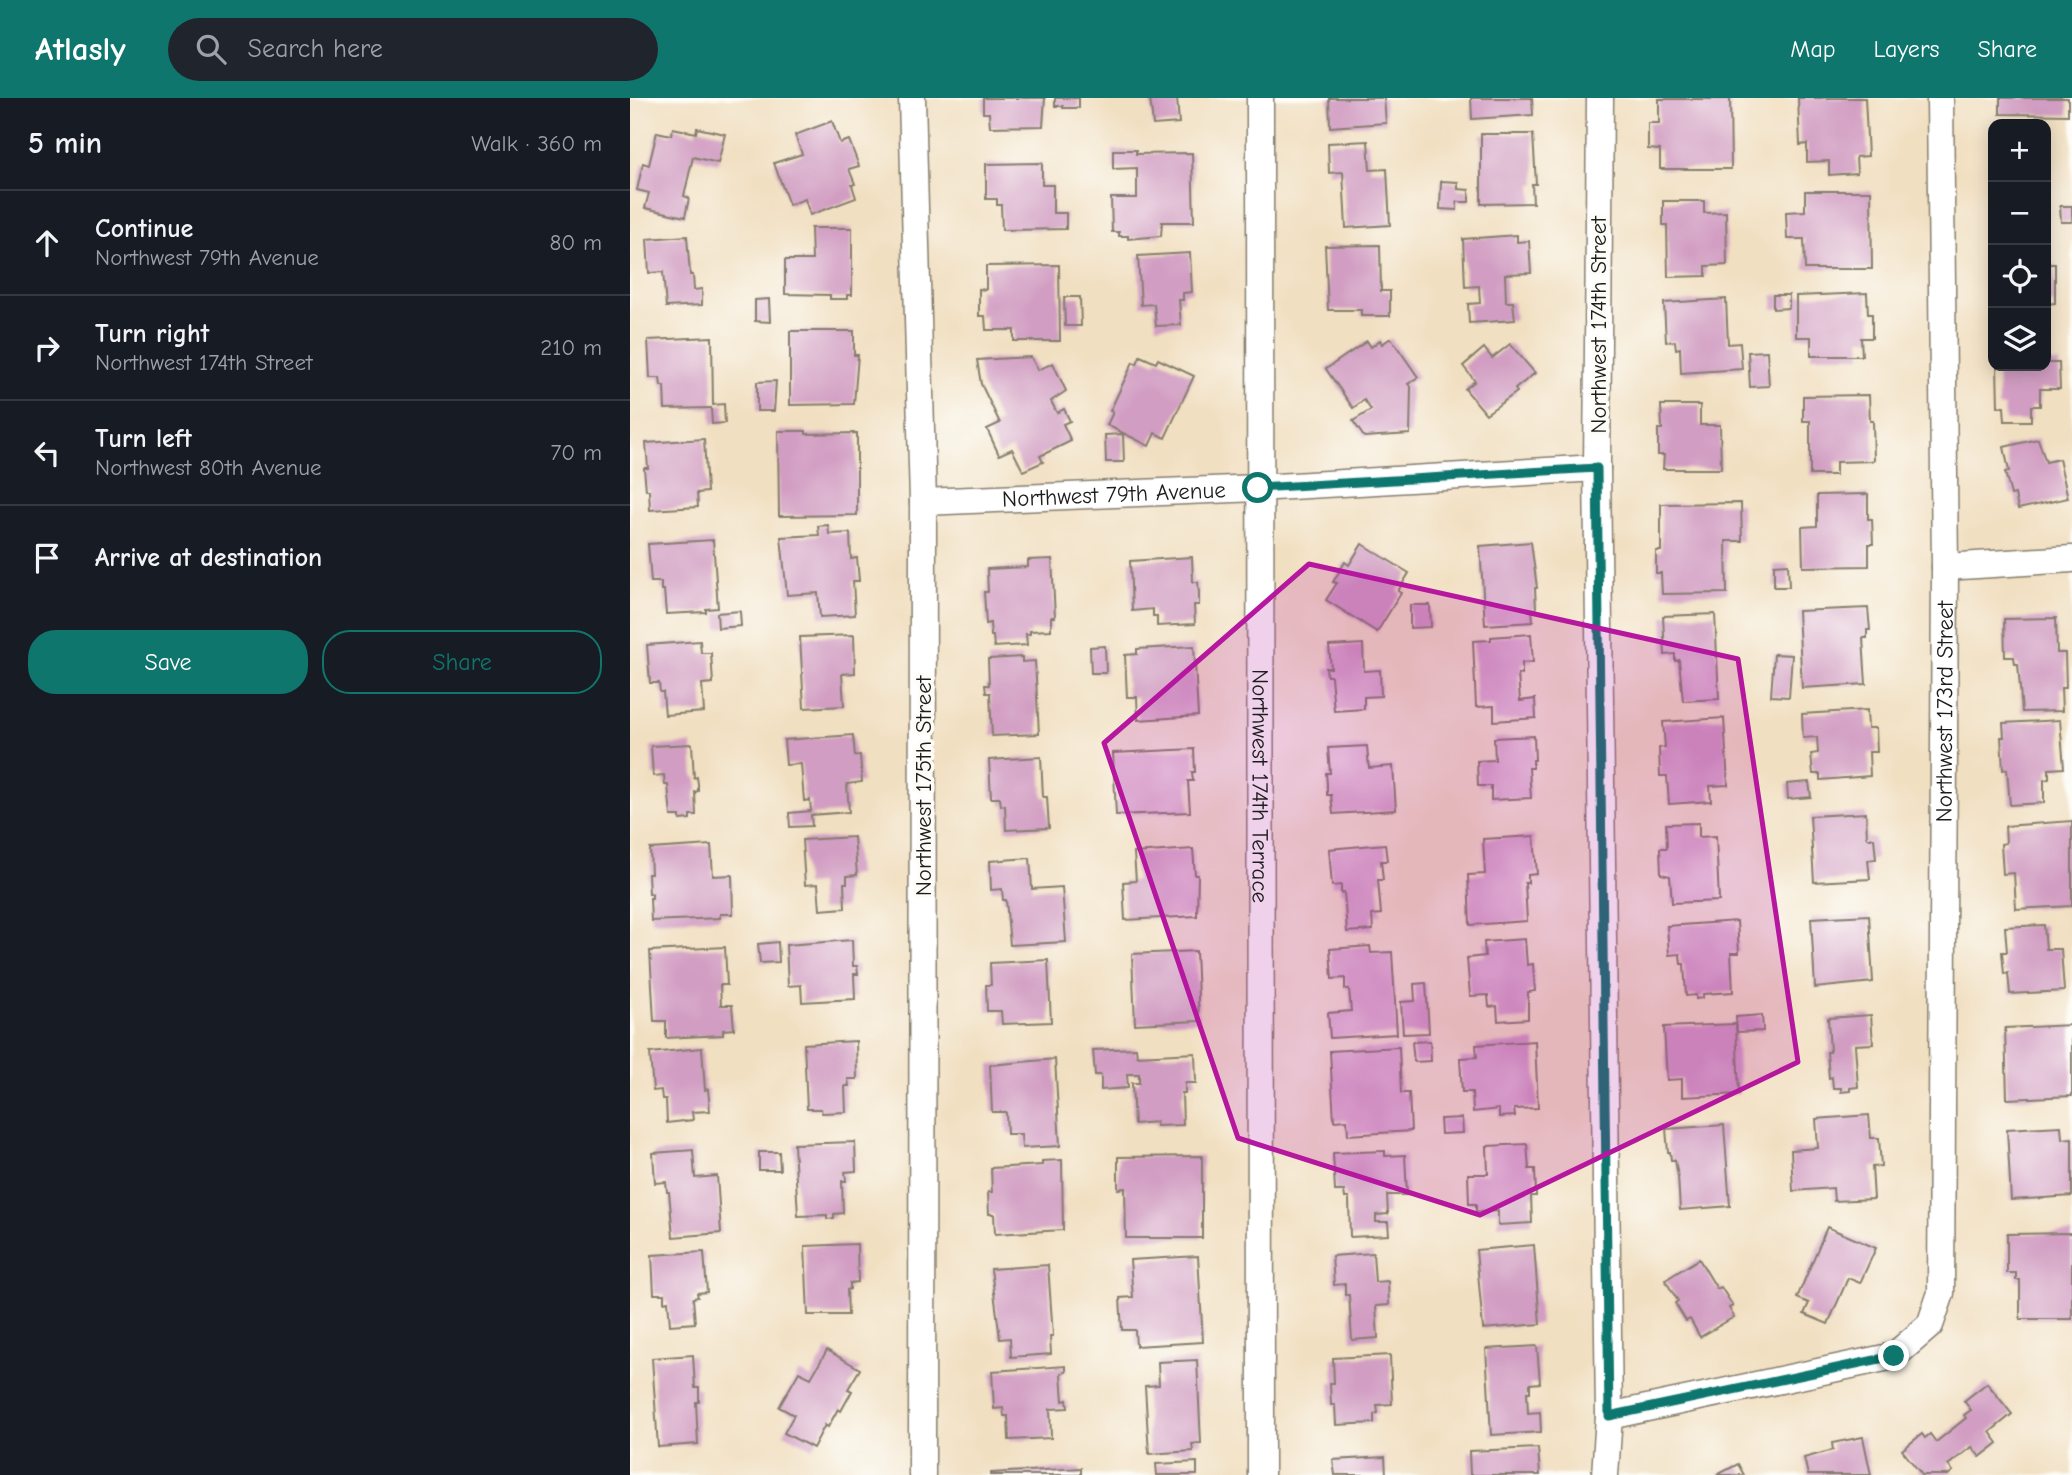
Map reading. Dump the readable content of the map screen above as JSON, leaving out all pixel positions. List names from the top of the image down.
{
  "streets": {
    "street": [
      "Northwest 174th Street",
      "Northwest 79th Avenue",
      "Northwest 173rd Street",
      "Northwest 175th Street",
      "Northwest 174th Terrace"
    ]
  },
  "crossings": [
    ["Northwest 174th Street", "Northwest 79th Avenue"],
    ["Northwest 174th Street", "Northwest 173rd Street"],
    ["Northwest 79th Avenue", "Northwest 175th Street"],
    ["Northwest 79th Avenue", "Northwest 174th Terrace"]
  ],
  "page": {
    "header": "Atlasly",
    "search": "Search here",
    "nav": ["Map", "Layers", "Share"],
    "heading": ["5 min", "Walk · 360 m"],
    "map_buttons": ["+", "−"],
    "list": [
      ["Continue", "Northwest 79th Avenue", "80 m"],
      ["Turn right", "Northwest 174th Street", "210 m"],
      ["Turn left", "Northwest 80th Avenue", "70 m"],
      "Arrive at destination"
    ],
    "buttons": ["Save", "Share"]
  }
}
